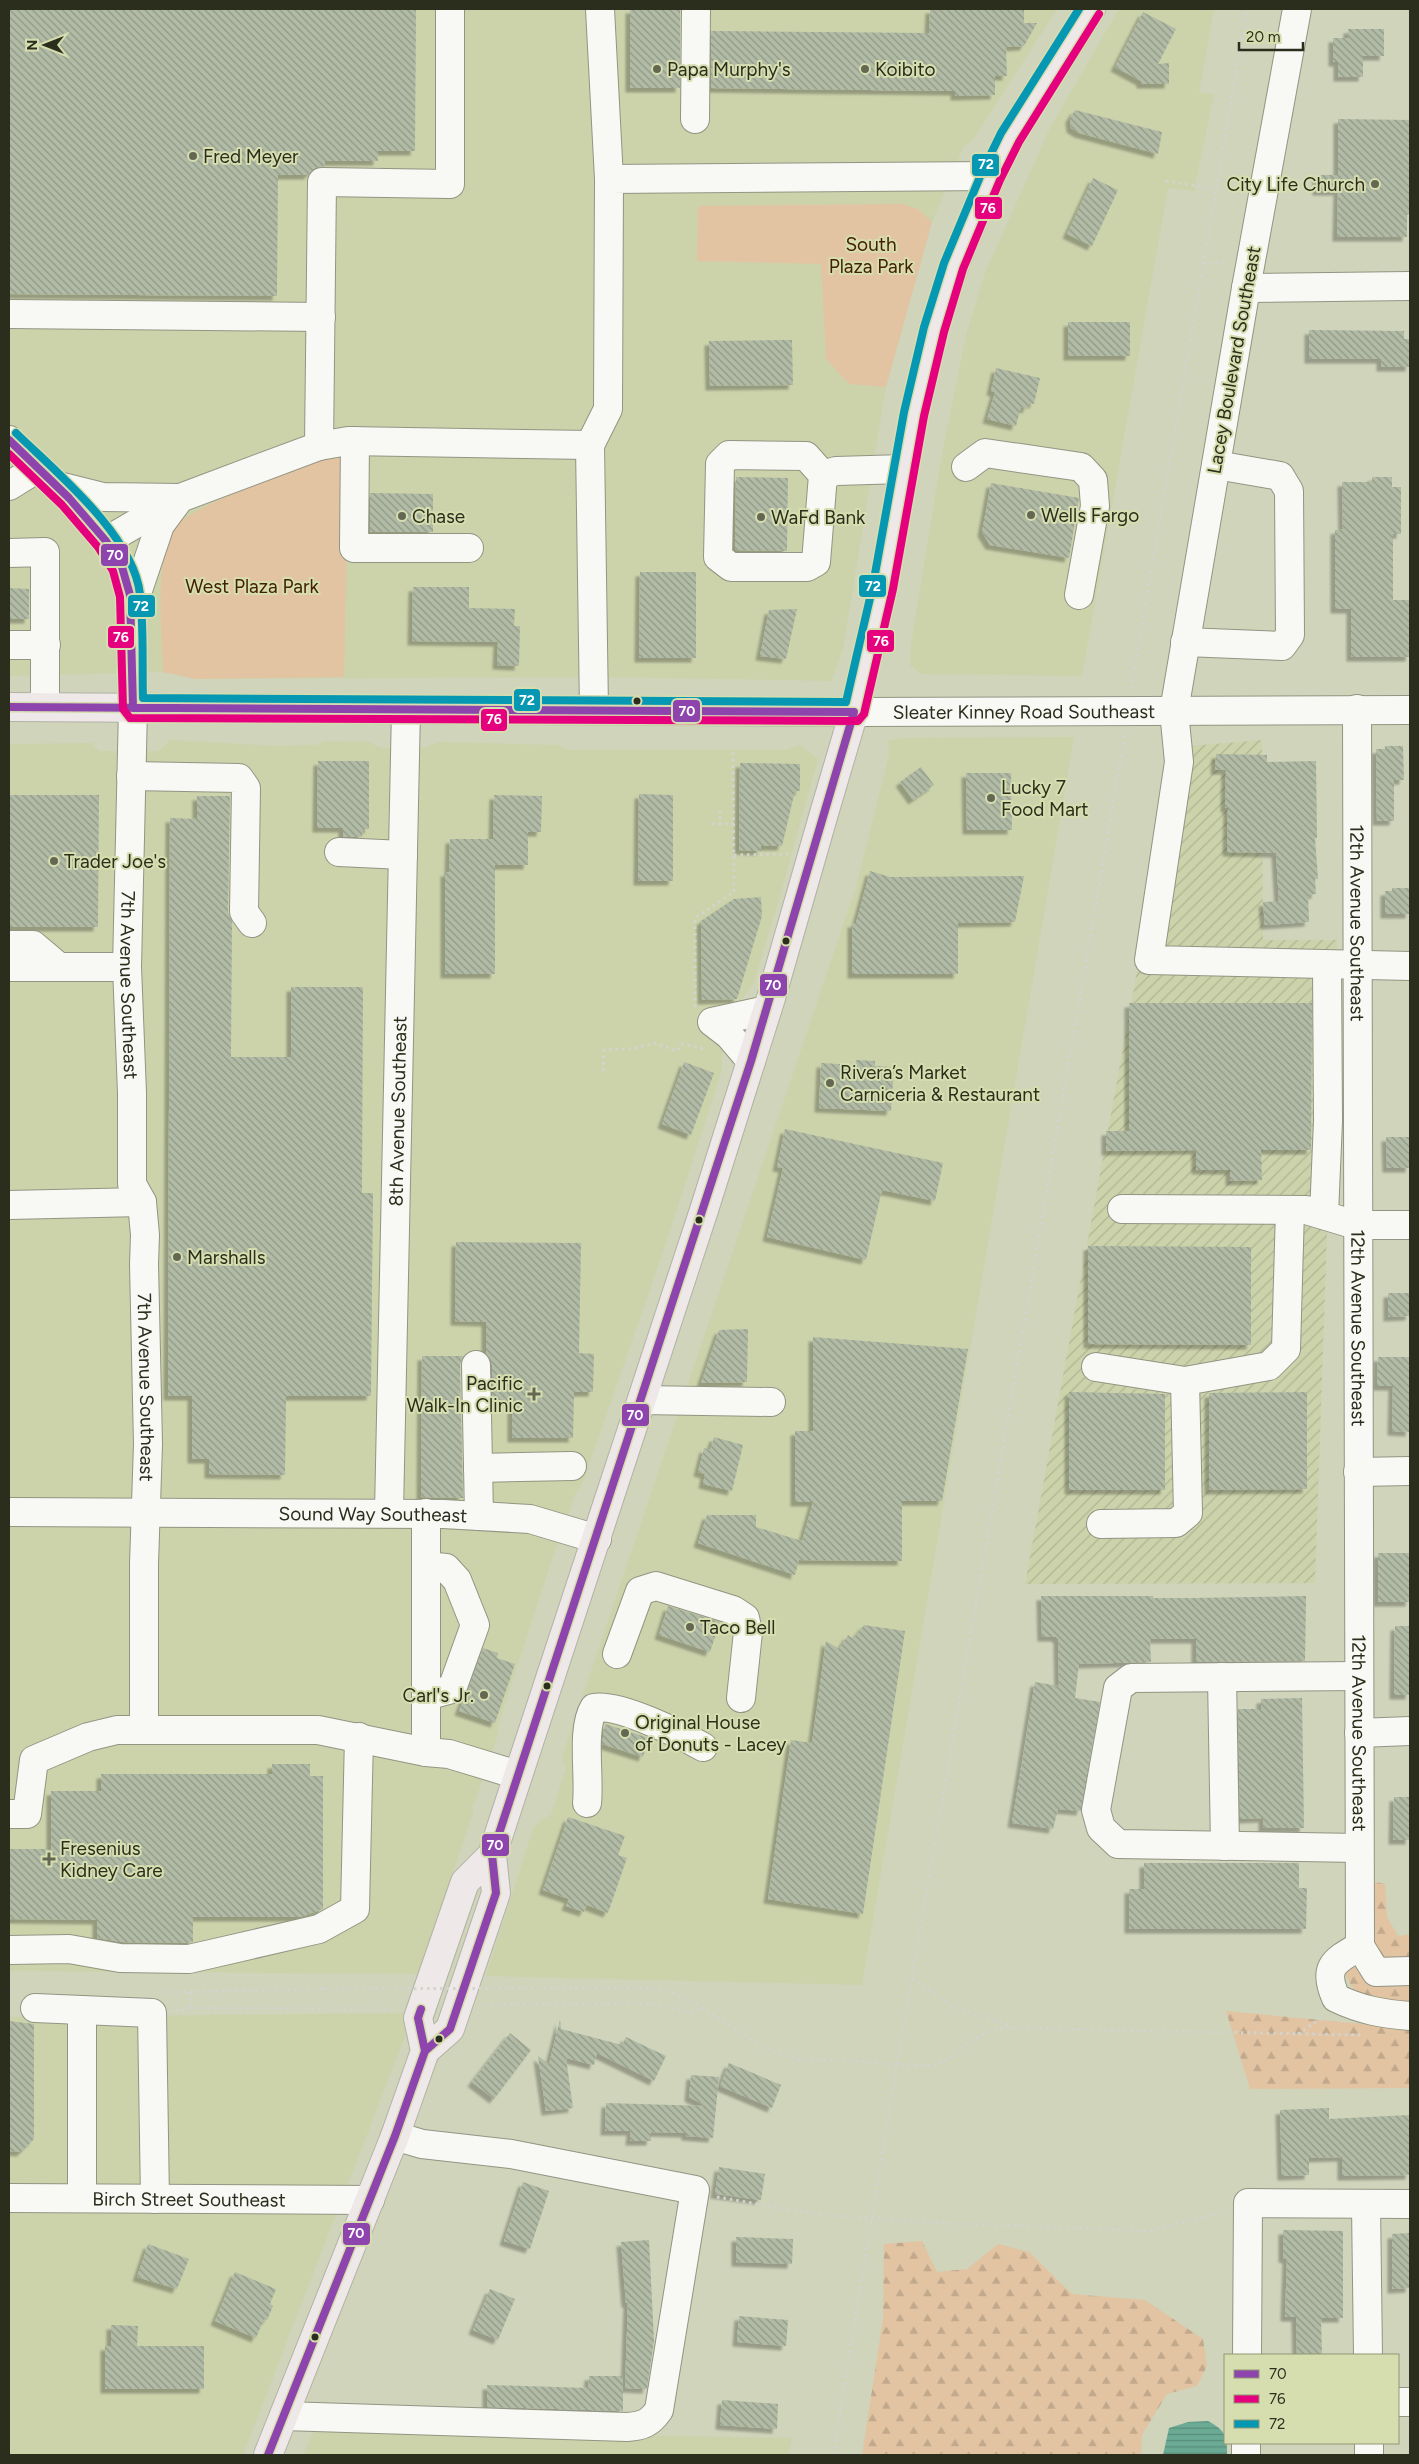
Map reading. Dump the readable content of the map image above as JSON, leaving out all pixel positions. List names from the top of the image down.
{
  "streets": {
    "main road": ["Sleater Kinney Road Southeast"],
    "street": [
      "Lacey Boulevard Southeast",
      "12th Avenue Southeast",
      "7th Avenue Southeast",
      "8th Avenue Southeast",
      "Sound Way Southeast",
      "Birch Street Southeast"
    ]
  },
  "crossings": [
    ["Lacey Boulevard Southeast", "Sleater Kinney Road Southeast"],
    ["Sleater Kinney Road Southeast", "12th Avenue Southeast"],
    ["Sleater Kinney Road Southeast", "7th Avenue Southeast"],
    ["Sleater Kinney Road Southeast", "8th Avenue Southeast"],
    ["7th Avenue Southeast", "Sound Way Southeast"],
    ["8th Avenue Southeast", "Sound Way Southeast"]
  ],
  "parks": ["South Plaza Park", "West Plaza Park"],
  "places": {
    "other": [
      "Papa Murphy's",
      "Koibito",
      "Fred Meyer",
      "City Life Church",
      "Wells Fargo",
      "Chase",
      "WaFd Bank",
      "Lucky 7 Food Mart",
      "Trader Joe's",
      "Rivera’s Market Carniceria & Restaurant",
      "Marshalls",
      "Taco Bell",
      "Carl's Jr.",
      "Original House of Donuts - Lacey"
    ],
    "health": ["Pacific Walk-In Clinic", "Fresenius Kidney Care"]
  },
  "lines": ["transit line 72", "transit line 76", "transit line 70"],
  "legend": ["70", "76", "72"],
  "scale_bar": "20 m",
  "north": "left"
}
